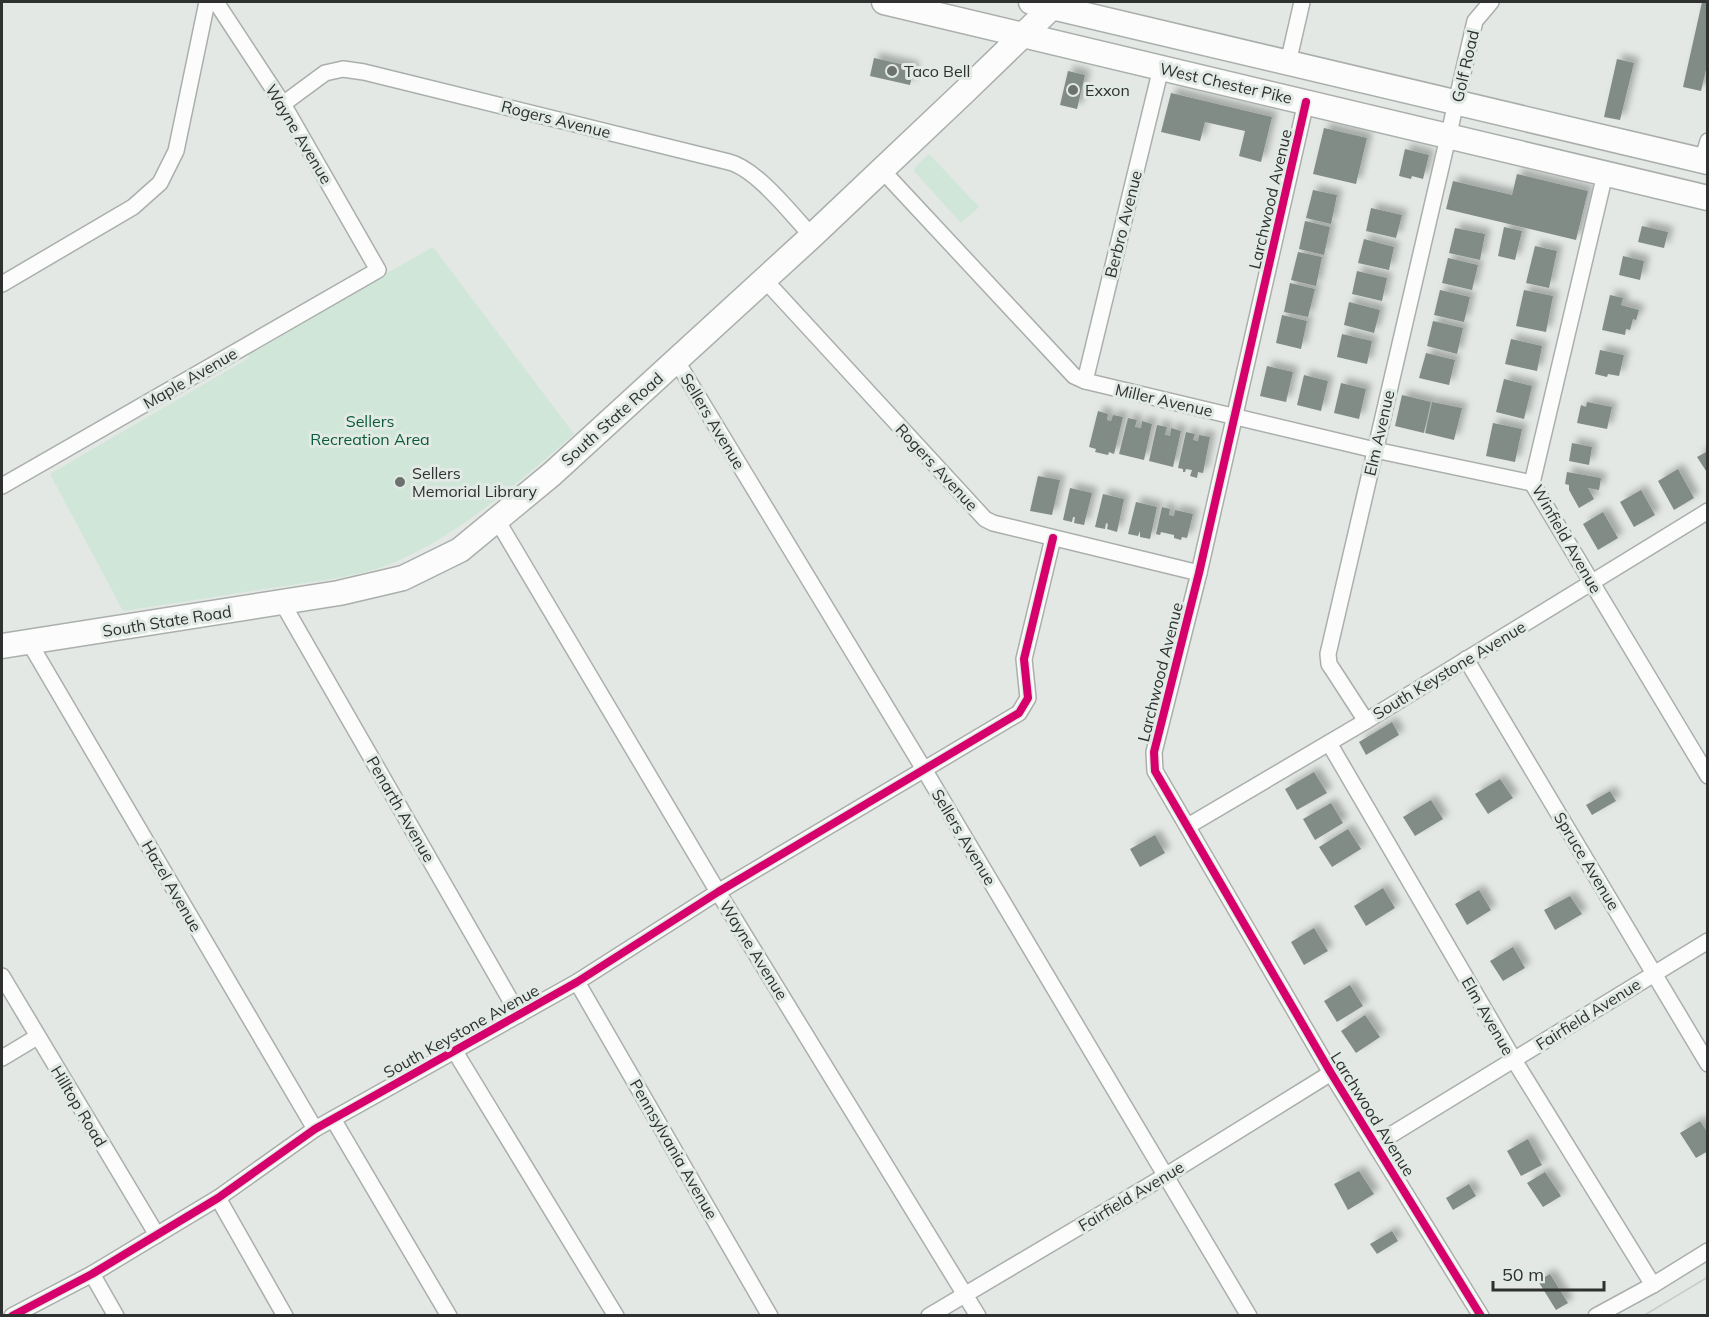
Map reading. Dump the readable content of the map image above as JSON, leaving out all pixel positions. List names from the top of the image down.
{
  "streets": {
    "main road": ["West Chester Pike", "South State Road"],
    "street": [
      "Golf Road",
      "Rogers Avenue",
      "Wayne Avenue",
      "Larchwood Avenue",
      "Berbro Avenue",
      "Maple Avenue",
      "Miller Avenue",
      "Sellers Avenue",
      "Elm Avenue",
      "Winfield Avenue",
      "South Keystone Avenue",
      "Penarth Avenue",
      "Spruce Avenue",
      "Hazel Avenue",
      "Fairfield Avenue",
      "Hilltop Road",
      "Pennsylvania Avenue"
    ]
  },
  "crossings": [
    ["Golf Road", "West Chester Pike"],
    ["Golf Road", "Elm Avenue"],
    ["West Chester Pike", "Larchwood Avenue"],
    ["West Chester Pike", "Berbro Avenue"],
    ["West Chester Pike", "South State Road"],
    ["West Chester Pike", "Elm Avenue"],
    ["West Chester Pike", "Winfield Avenue"],
    ["Rogers Avenue", "Wayne Avenue"],
    ["Rogers Avenue", "Larchwood Avenue"],
    ["Rogers Avenue", "South State Road"],
    ["Wayne Avenue", "Maple Avenue"],
    ["Wayne Avenue", "South State Road"],
    ["Wayne Avenue", "South Keystone Avenue"],
    ["Wayne Avenue", "Fairfield Avenue"],
    ["Larchwood Avenue", "Miller Avenue"],
    ["Larchwood Avenue", "South Keystone Avenue"],
    ["Larchwood Avenue", "Fairfield Avenue"],
    ["Berbro Avenue", "Miller Avenue"],
    ["Miller Avenue", "South State Road"],
    ["Miller Avenue", "Elm Avenue"],
    ["Miller Avenue", "Winfield Avenue"],
    ["South State Road", "Sellers Avenue"],
    ["South State Road", "Penarth Avenue"],
    ["South State Road", "Hazel Avenue"],
    ["Sellers Avenue", "South Keystone Avenue"],
    ["Sellers Avenue", "Fairfield Avenue"],
    ["Elm Avenue", "South Keystone Avenue"],
    ["Elm Avenue", "Fairfield Avenue"],
    ["Winfield Avenue", "South Keystone Avenue"],
    ["South Keystone Avenue", "Penarth Avenue"],
    ["South Keystone Avenue", "Spruce Avenue"],
    ["South Keystone Avenue", "Hazel Avenue"],
    ["South Keystone Avenue", "Hilltop Road"],
    ["South Keystone Avenue", "Pennsylvania Avenue"],
    ["Spruce Avenue", "Fairfield Avenue"]
  ],
  "parks": ["Sellers Recreation Area"],
  "places": ["Taco Bell", "Exxon", "Sellers Memorial Library"],
  "scale_bar": "50 m"
}
